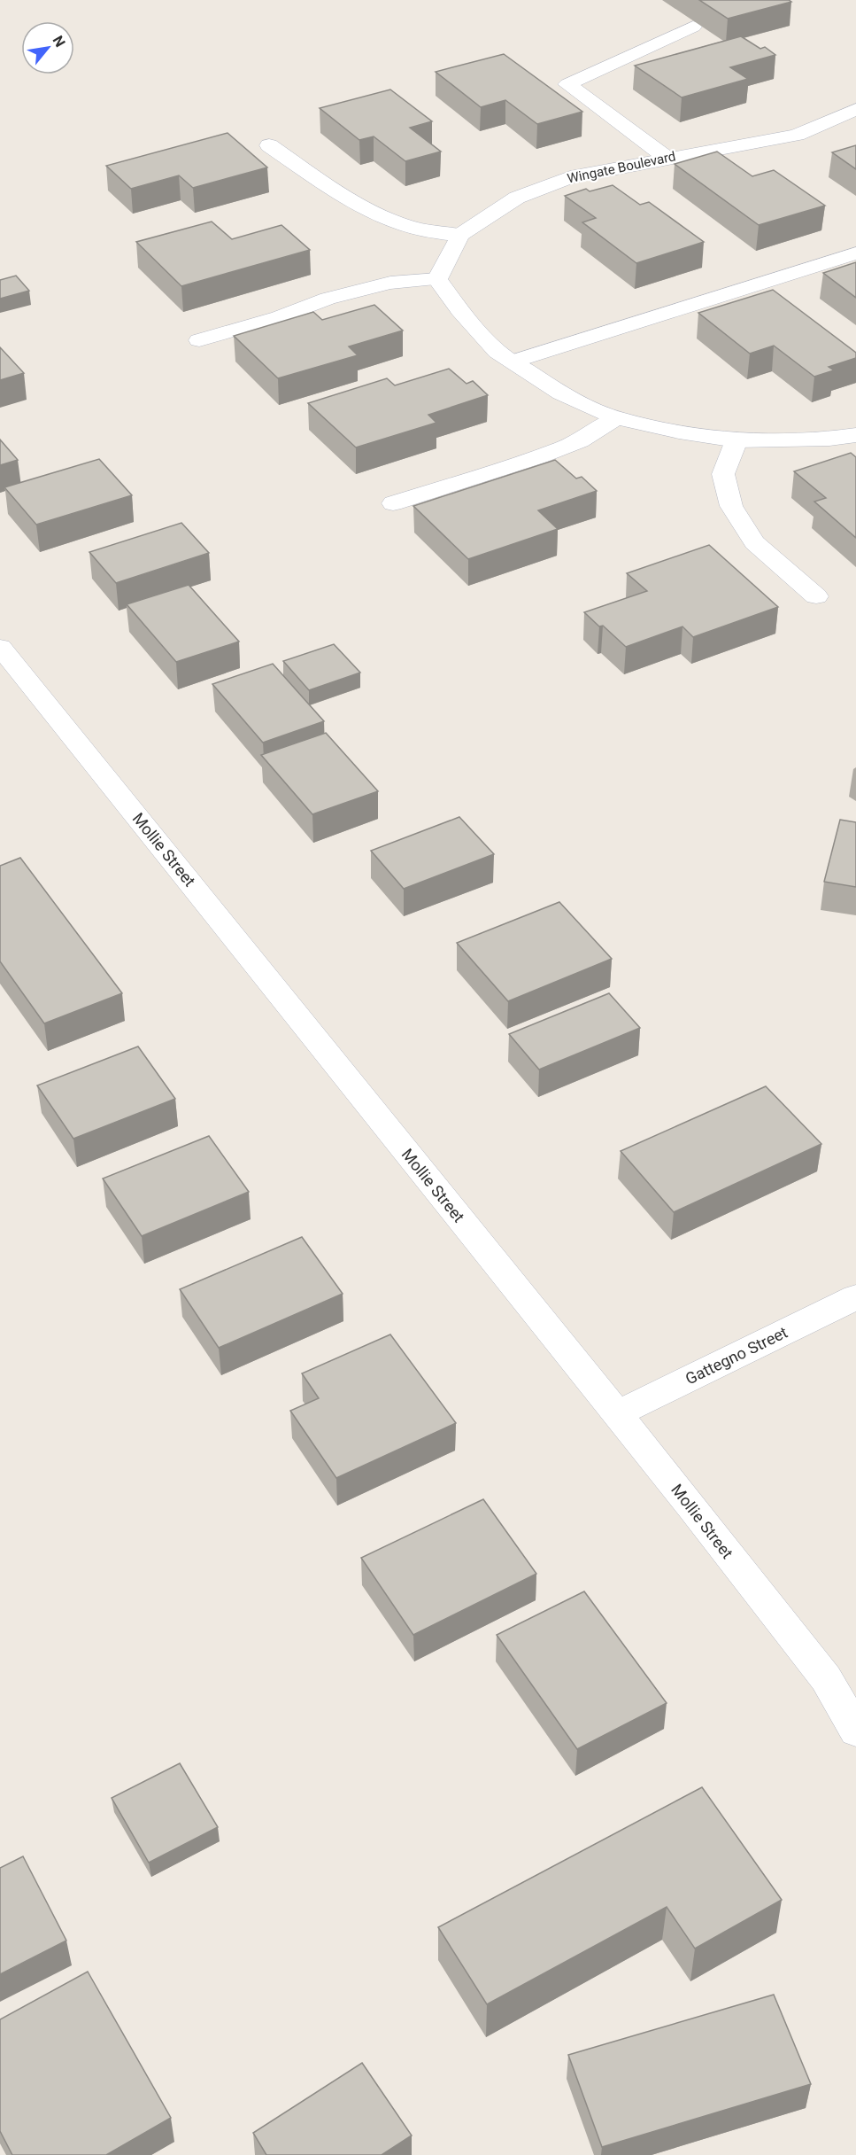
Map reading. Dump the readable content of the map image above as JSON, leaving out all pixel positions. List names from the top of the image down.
{
  "streets": {
    "street": ["Wingate Boulevard", "Mollie Street", "Gattegno Street"]
  },
  "crossings": [
    ["Mollie Street", "Gattegno Street"]
  ],
  "north": "top right"
}
